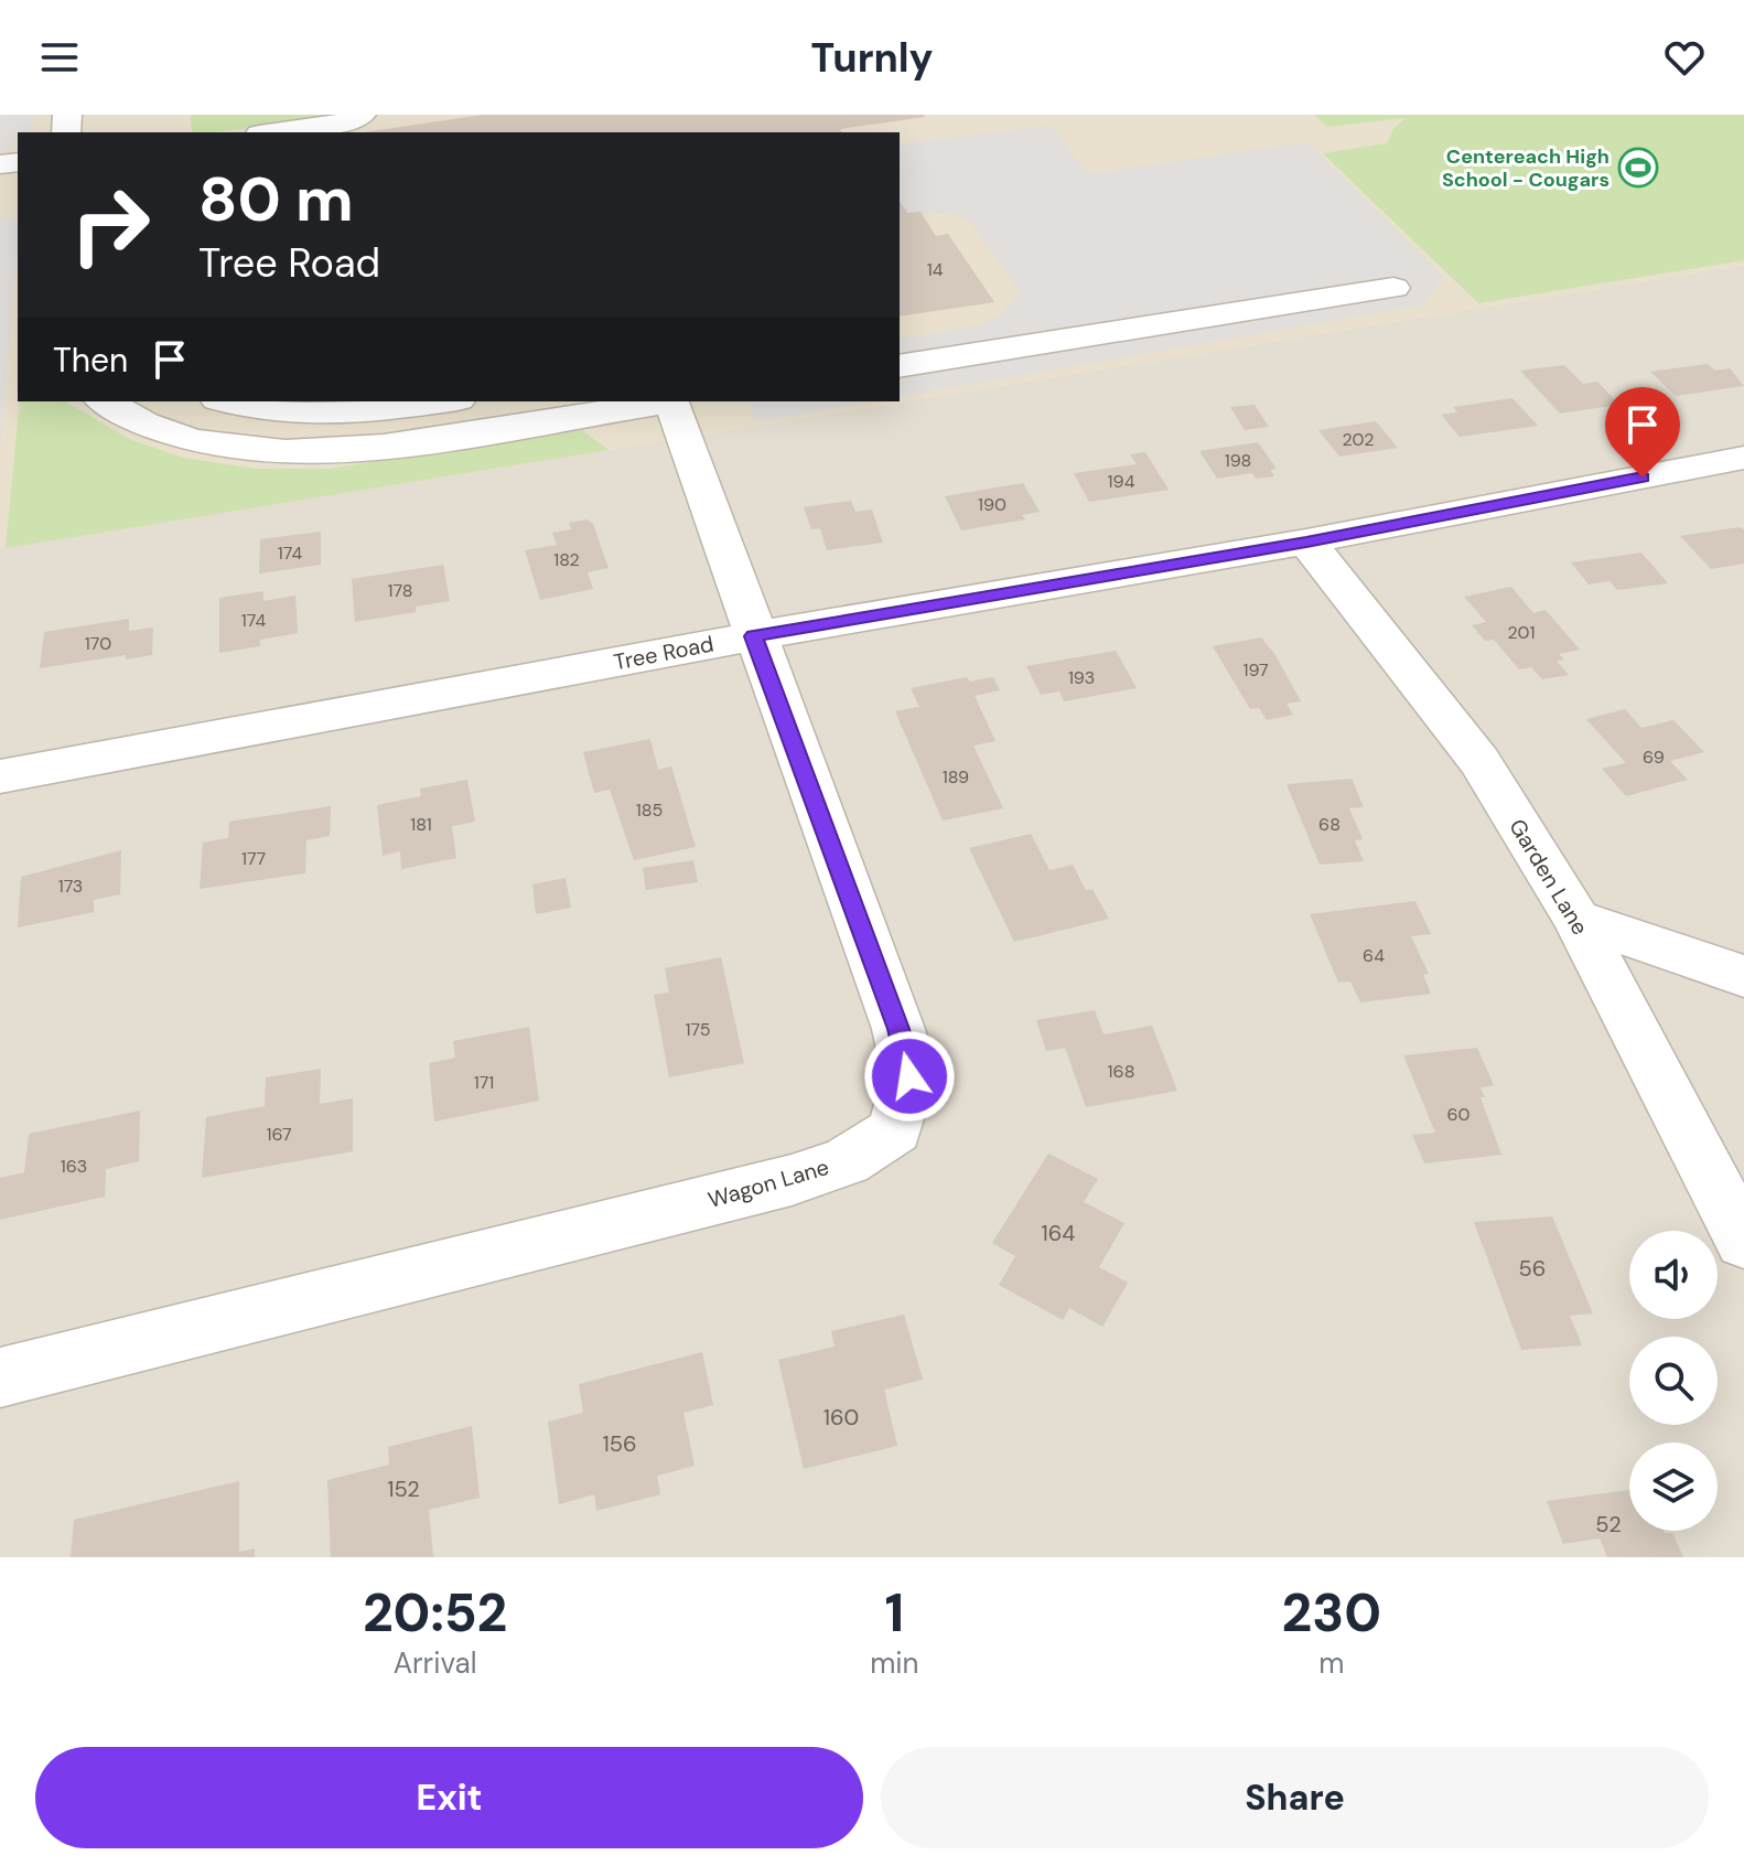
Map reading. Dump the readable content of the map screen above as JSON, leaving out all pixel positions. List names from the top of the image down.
{
  "streets": {
    "street": ["Tree Road", "Garden Lane", "Wagon Lane"]
  },
  "crossings": [
    ["Tree Road", "Garden Lane"],
    ["Tree Road", "Wagon Lane"]
  ],
  "places": {
    "sports": ["Centereach High School - Cougars"]
  },
  "house_numbers": [
    "14",
    "202",
    "198",
    "194",
    "190",
    "174",
    "182",
    "178",
    "174",
    "201",
    "170",
    "197",
    "193",
    "69",
    "189",
    "185",
    "181",
    "68",
    "177",
    "173",
    "64",
    "175",
    "168",
    "171",
    "60",
    "167",
    "163",
    "164",
    "56",
    "160",
    "156",
    "152",
    "52"
  ],
  "page": {
    "header": "Turnly",
    "turn": ["80 m", "Tree Road"],
    "then": "Then",
    "eta": [
      "20:52",
      "Arrival",
      "1",
      "min",
      "230",
      "m"
    ],
    "buttons": ["Exit", "Share"]
  }
}
